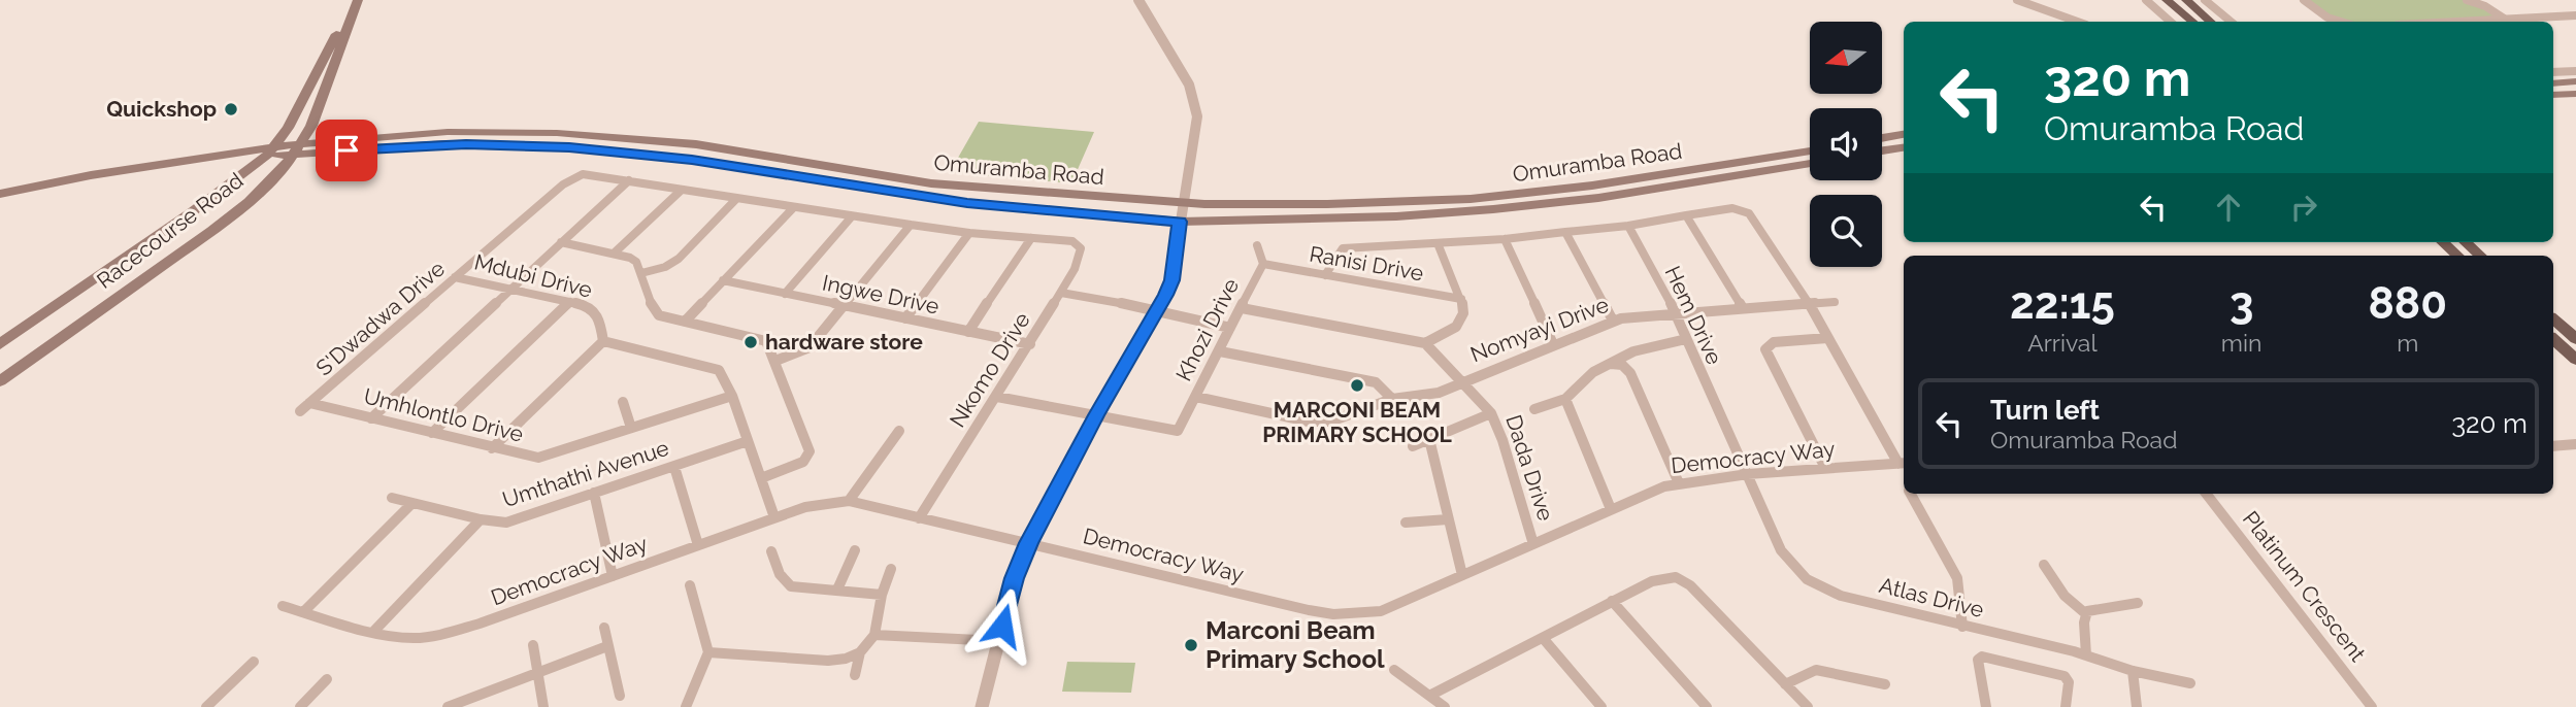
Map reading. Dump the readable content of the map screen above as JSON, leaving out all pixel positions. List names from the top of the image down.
{
  "streets": {
    "main road": ["Omuramba Road", "Racecourse Road"],
    "street": [
      "Ranisi Drive",
      "Mdubi Drive",
      "Ingwe Drive",
      "Hem Drive",
      "S'Dwadwa Drive",
      "Khozi Drive",
      "Nomyayi Drive",
      "Nkomo Drive",
      "Umhlontlo Drive",
      "Democracy Way",
      "Dada Drive",
      "Umthathi Avenue",
      "Platinum Crescent",
      "Atlas Drive"
    ]
  },
  "crossings": [
    ["Omuramba Road", "Racecourse Road"],
    ["Ranisi Drive", "Khozi Drive"],
    ["Mdubi Drive", "S'Dwadwa Drive"],
    ["Ingwe Drive", "Nkomo Drive"],
    ["Hem Drive", "Nomyayi Drive"],
    ["Hem Drive", "Democracy Way"],
    ["Hem Drive", "Atlas Drive"],
    ["S'Dwadwa Drive", "Nkomo Drive"],
    ["S'Dwadwa Drive", "Umhlontlo Drive"],
    ["Khozi Drive", "Nomyayi Drive"],
    ["Nomyayi Drive", "Dada Drive"],
    ["Nkomo Drive", "Democracy Way"],
    ["Democracy Way", "Dada Drive"],
    ["Democracy Way", "Atlas Drive"]
  ],
  "places": [
    "Quickshop",
    "hardware store",
    "MARCONI BEAM PRIMARY SCHOOL",
    "Marconi Beam Primary School"
  ],
  "north": "left",
  "page": {
    "turn": ["320 m", "Omuramba Road"],
    "eta": [
      "22:15",
      "Arrival",
      "3",
      "min",
      "880",
      "m"
    ],
    "list": [
      {
        "name": "Turn left",
        "note": "Omuramba Road",
        "value": "320 m"
      }
    ]
  }
}
